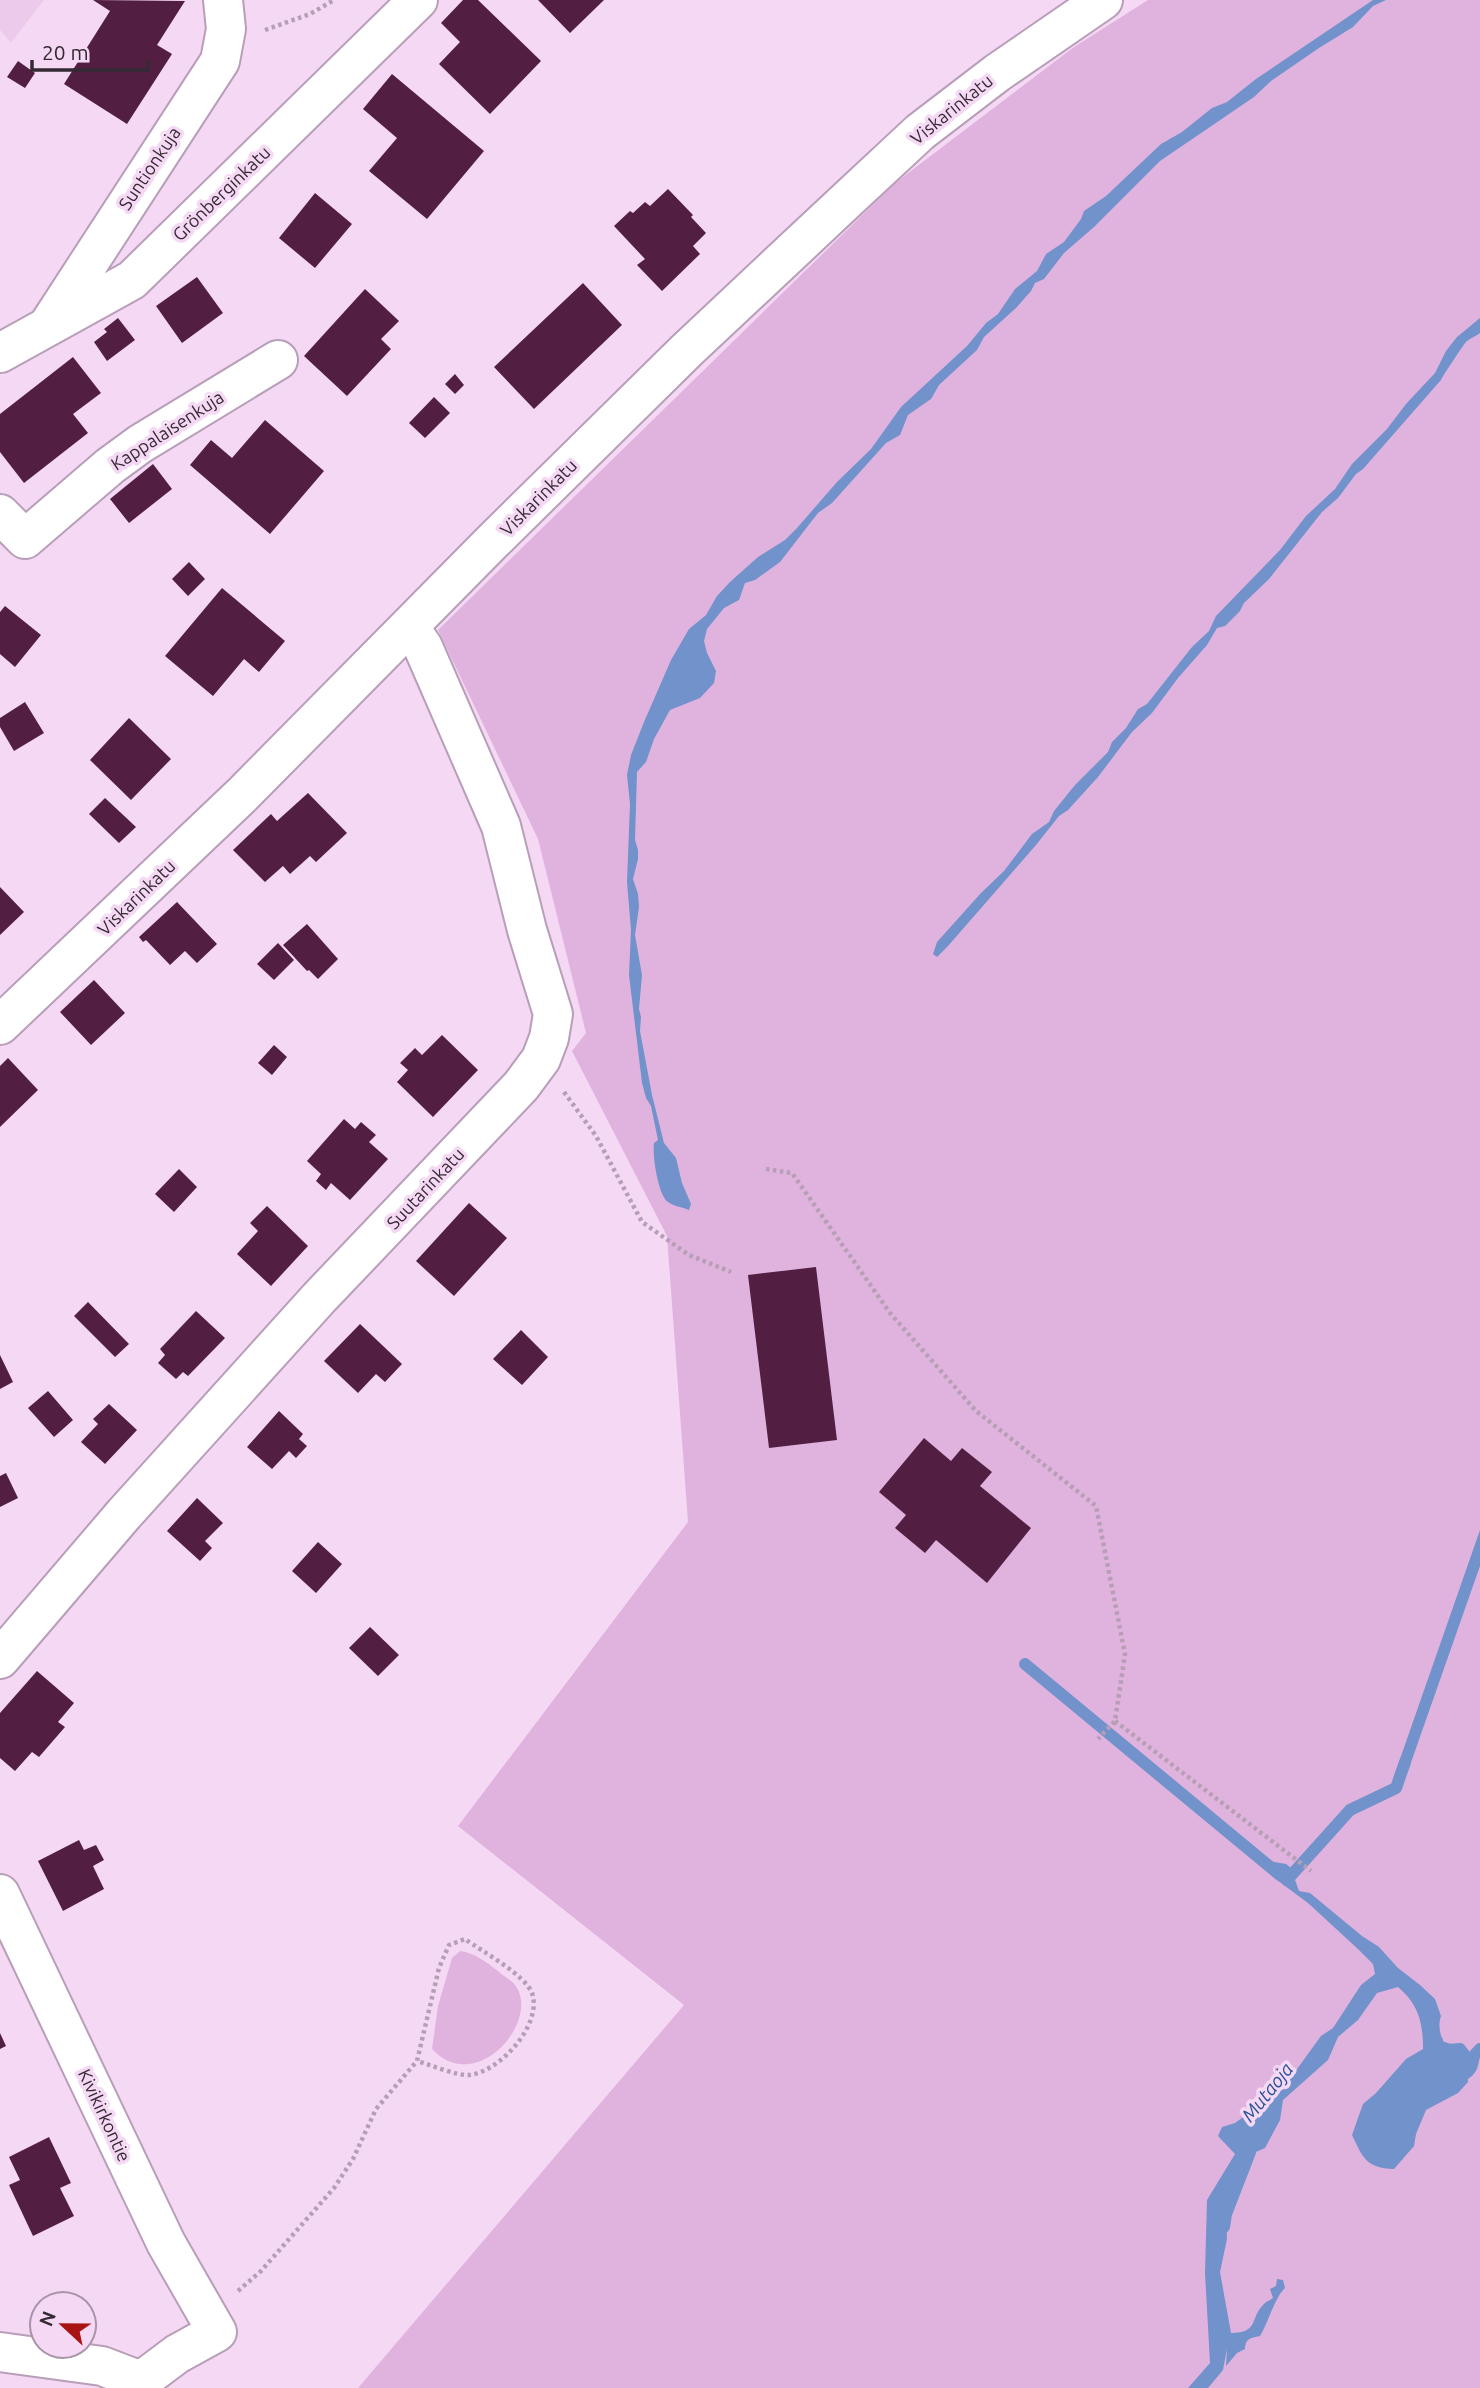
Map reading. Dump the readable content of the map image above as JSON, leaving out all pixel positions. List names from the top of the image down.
{
  "streets": {
    "street": [
      "Viskarinkatu",
      "Suntionkuja",
      "Grönberginkatu",
      "Kappalaisenkuja",
      "Suutarinkatu",
      "Kivikirkontie"
    ]
  },
  "crossings": [
    ["Viskarinkatu", "Suutarinkatu"],
    ["Suntionkuja", "Grönberginkatu"]
  ],
  "water": ["Mutaoja"],
  "scale_bar": "20 m",
  "north": "left"
}
